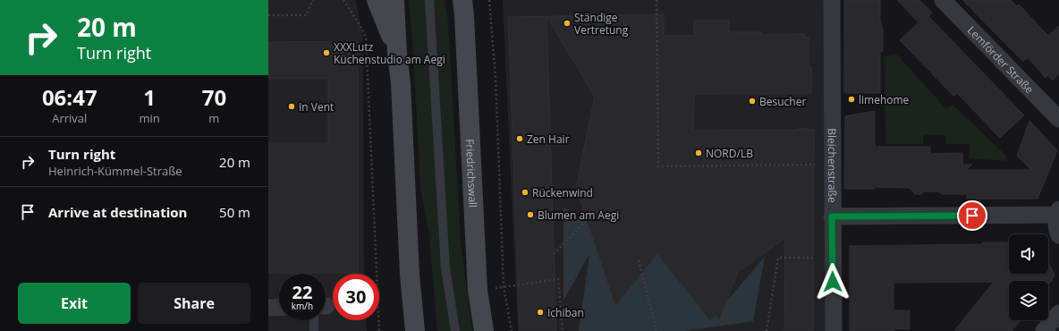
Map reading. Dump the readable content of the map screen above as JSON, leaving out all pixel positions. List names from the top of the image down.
{
  "streets": {
    "main road": ["Friedrichswall"],
    "street": ["Lemförder Straße", "Bleichenstraße"]
  },
  "places": [
    "Ständige Vertretung",
    "XXXLutz Küchenstudio am Aegi",
    "limehome",
    "Besucher",
    "In Vent",
    "Zen Hair",
    "NORD/LB",
    "Rückenwind",
    "Blumen am Aegi",
    "Ichiban"
  ],
  "page": {
    "turn": ["20 m", "Turn right"],
    "eta": [
      "06:47",
      "Arrival",
      "1",
      "min",
      "70",
      "m"
    ],
    "list": [
      {
        "name": "Turn right",
        "note": "Heinrich-Kümmel-Straße",
        "value": "20 m"
      },
      {
        "name": "Arrive at destination",
        "value": "50 m"
      }
    ],
    "speed": "22 km/h",
    "limit": "30",
    "buttons": ["Exit", "Share"]
  }
}
